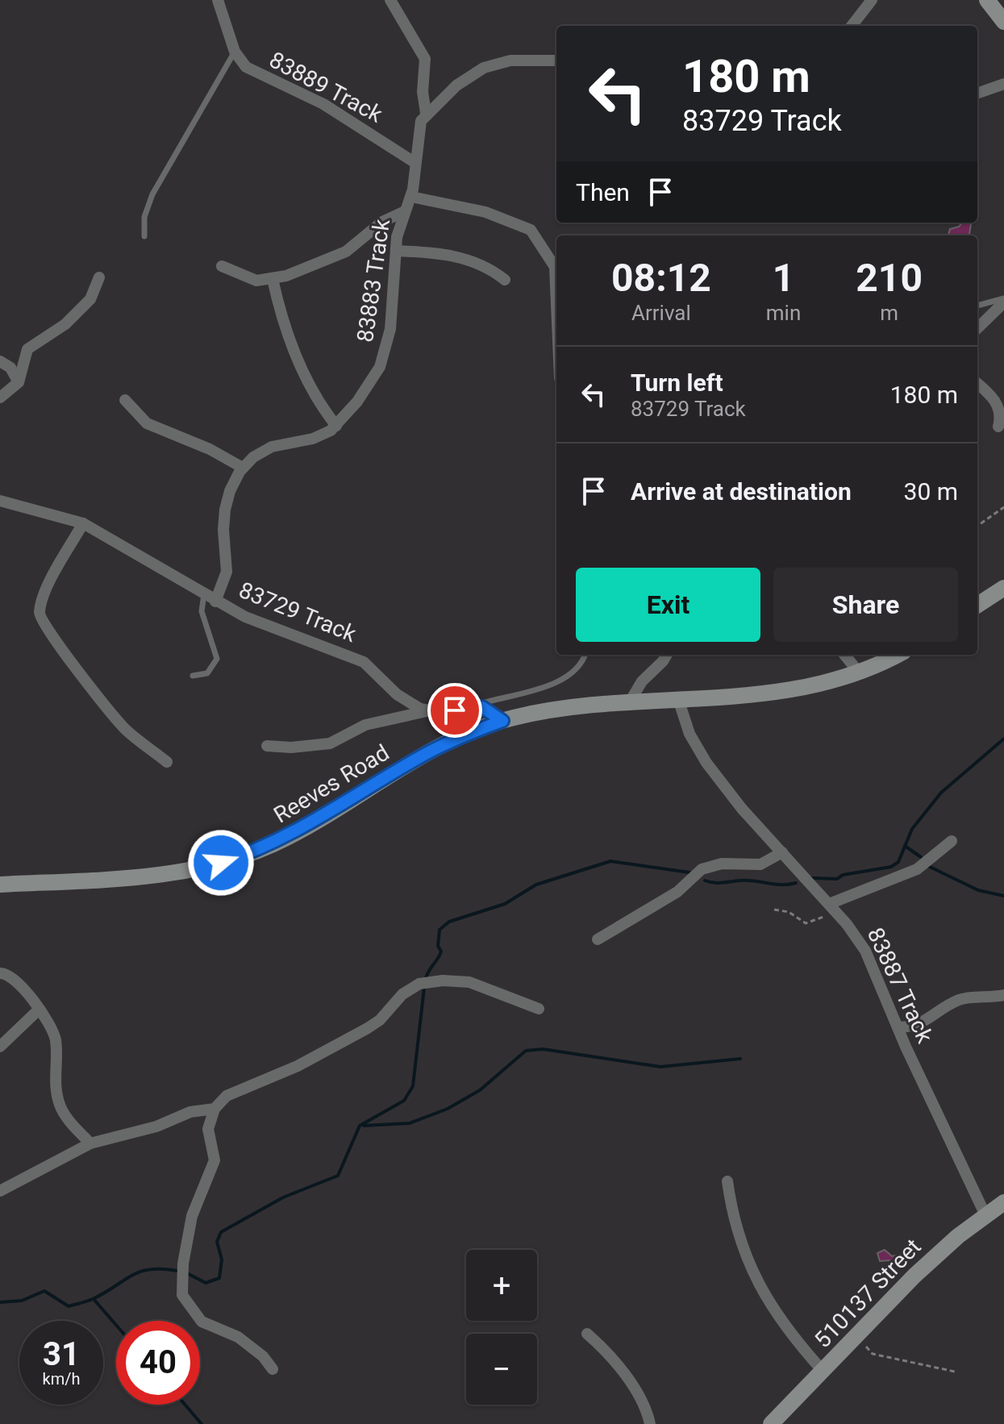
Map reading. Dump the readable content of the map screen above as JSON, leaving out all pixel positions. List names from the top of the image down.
{
  "streets": {
    "street": [
      "83889 Track",
      "83883 Track",
      "83729 Track",
      "Reeves Road",
      "83887 Track",
      "510137 Street"
    ]
  },
  "crossings": [
    ["83889 Track", "83883 Track"],
    ["83883 Track", "83729 Track"],
    ["Reeves Road", "83887 Track"],
    ["83887 Track", "510137 Street"]
  ],
  "page": {
    "turn": ["180 m", "83729 Track"],
    "then": "Then",
    "eta": [
      "08:12",
      "Arrival",
      "1",
      "min",
      "210",
      "m"
    ],
    "list": [
      {
        "name": "Turn left",
        "note": "83729 Track",
        "value": "180 m"
      },
      {
        "name": "Arrive at destination",
        "value": "30 m"
      }
    ],
    "buttons": ["Exit", "Share"],
    "map_buttons": ["+", "−"],
    "speed": "31 km/h",
    "limit": "40"
  }
}
